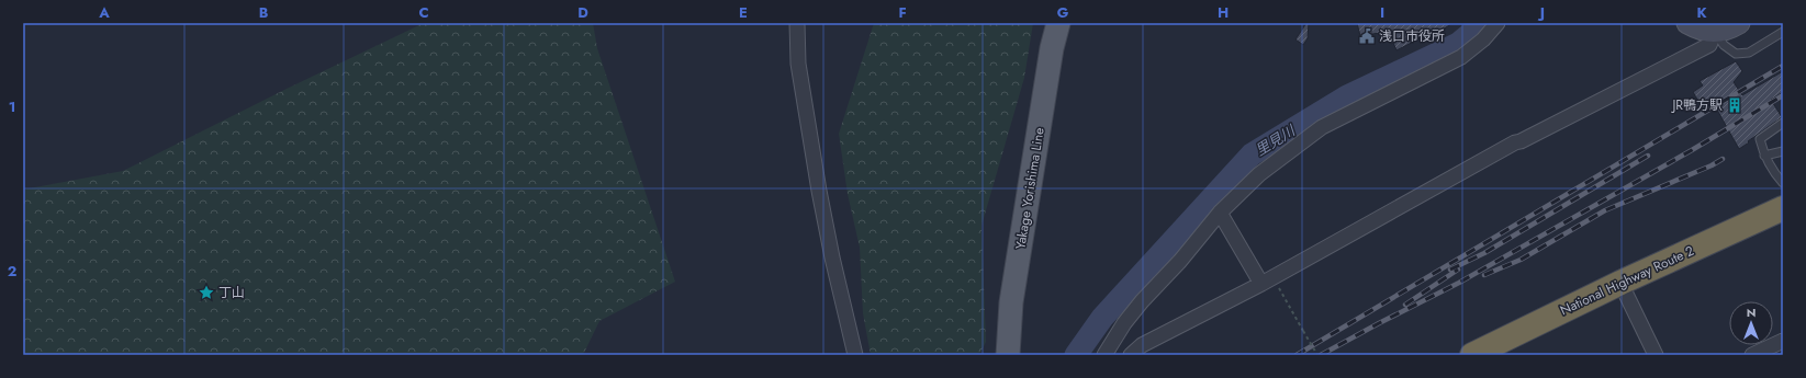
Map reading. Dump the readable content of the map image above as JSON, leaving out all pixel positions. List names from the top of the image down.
{
  "streets": {
    "highway": ["National Highway Route 2"],
    "main road": ["Yakage Yorishima Line"]
  },
  "water": ["里見川"],
  "places": {
    "public building": ["浅口市役所"],
    "building": ["JR鴨方駅"],
    "place": ["丁山"]
  },
  "north": "top",
  "grid": {
    "columns": [
      "A",
      "B",
      "C",
      "D",
      "E",
      "F",
      "G",
      "H",
      "I",
      "J",
      "K"
    ],
    "rows": ["1", "2"]
  }
}
